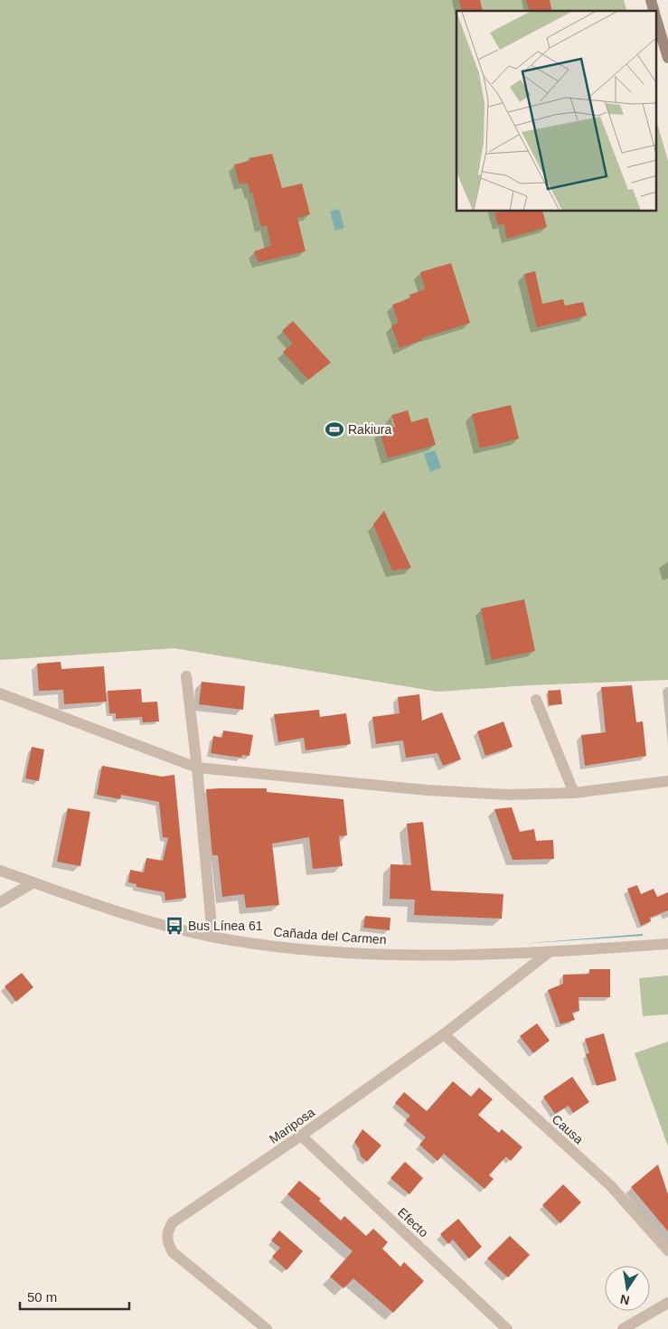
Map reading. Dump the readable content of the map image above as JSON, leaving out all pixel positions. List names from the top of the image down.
{
  "streets": {
    "street": [
      "Cañada del Carmen",
      "Mariposa",
      "Causa",
      "Efecto"
    ]
  },
  "crossings": [
    ["Cañada del Carmen", "Mariposa"],
    ["Mariposa", "Causa"],
    ["Mariposa", "Efecto"]
  ],
  "places": {
    "sports": ["Rakiura"],
    "bus stop": ["Bus Línea 61"]
  },
  "scale_bar": "50 m",
  "north": "bottom"
}
